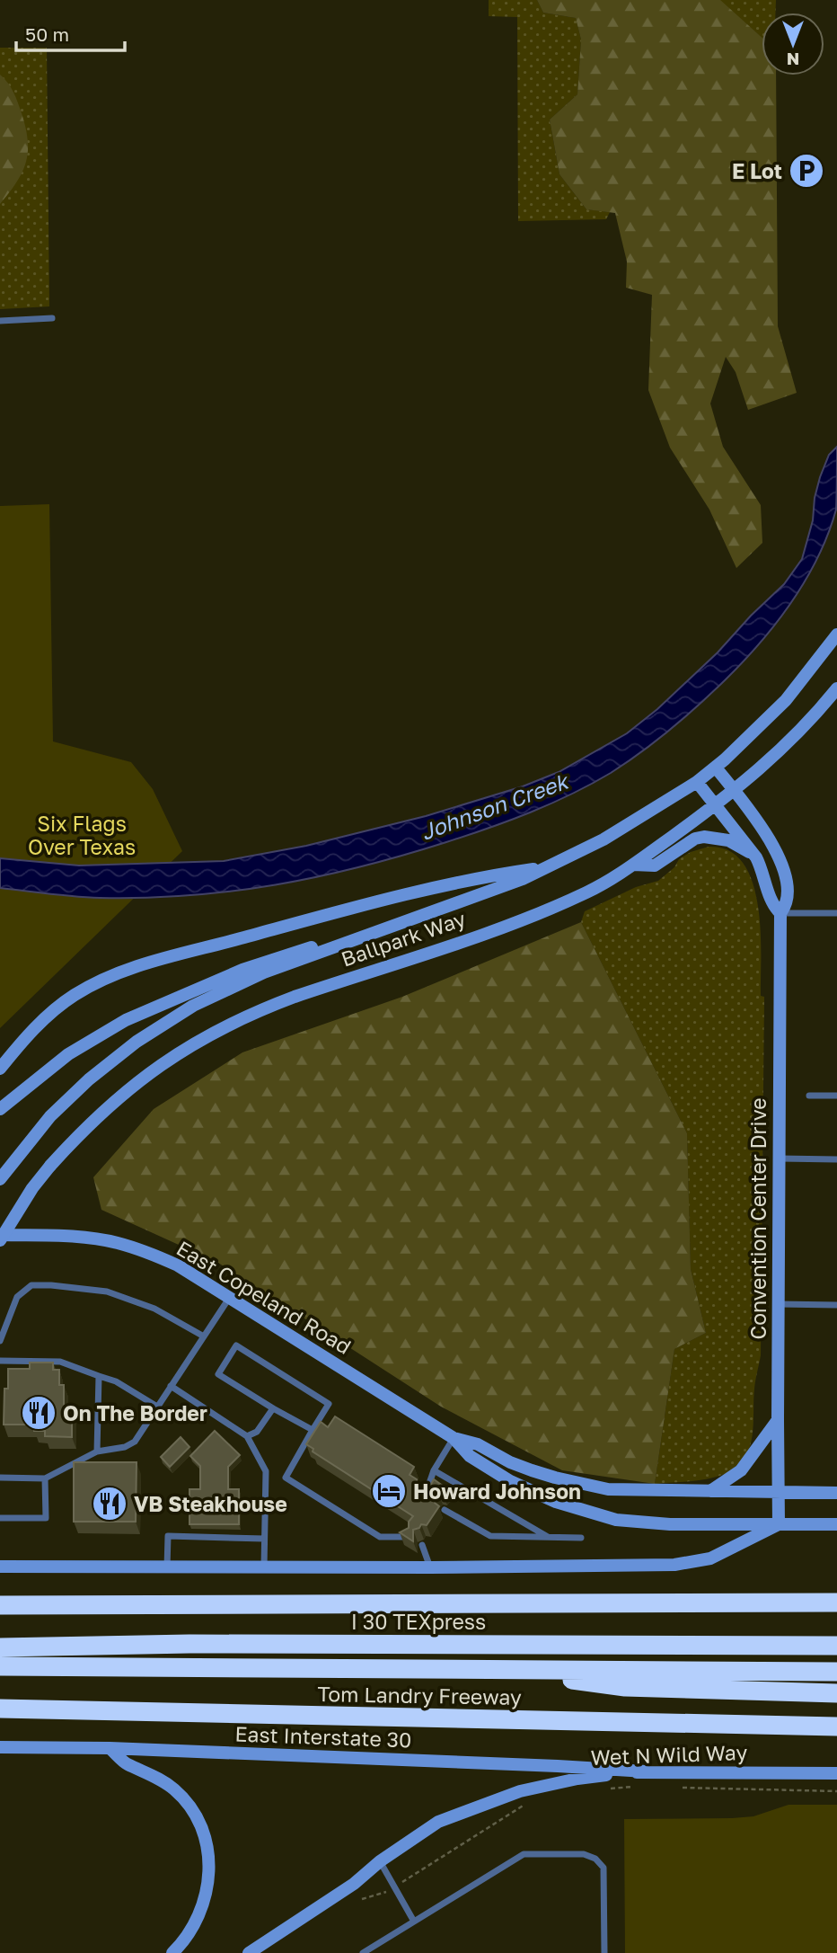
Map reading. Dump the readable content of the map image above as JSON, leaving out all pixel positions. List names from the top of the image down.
{
  "streets": {
    "highway": ["I 30 TEXpress", "Tom Landry Freeway"],
    "main road": [
      "Ballpark Way",
      "Convention Center Drive",
      "East Copeland Road",
      "East Interstate 30",
      "Wet N Wild Way"
    ]
  },
  "crossings": [
    ["Ballpark Way", "Convention Center Drive"],
    ["Convention Center Drive", "East Copeland Road"],
    ["East Interstate 30", "Wet N Wild Way"]
  ],
  "water": ["Johnson Creek"],
  "parks": ["Six Flags Over Texas"],
  "places": {
    "parking": ["E Lot"],
    "restaurant": ["On The Border", "VB Steakhouse"],
    "hotel": ["Howard Johnson"]
  },
  "scale_bar": "50 m",
  "north": "bottom"
}
